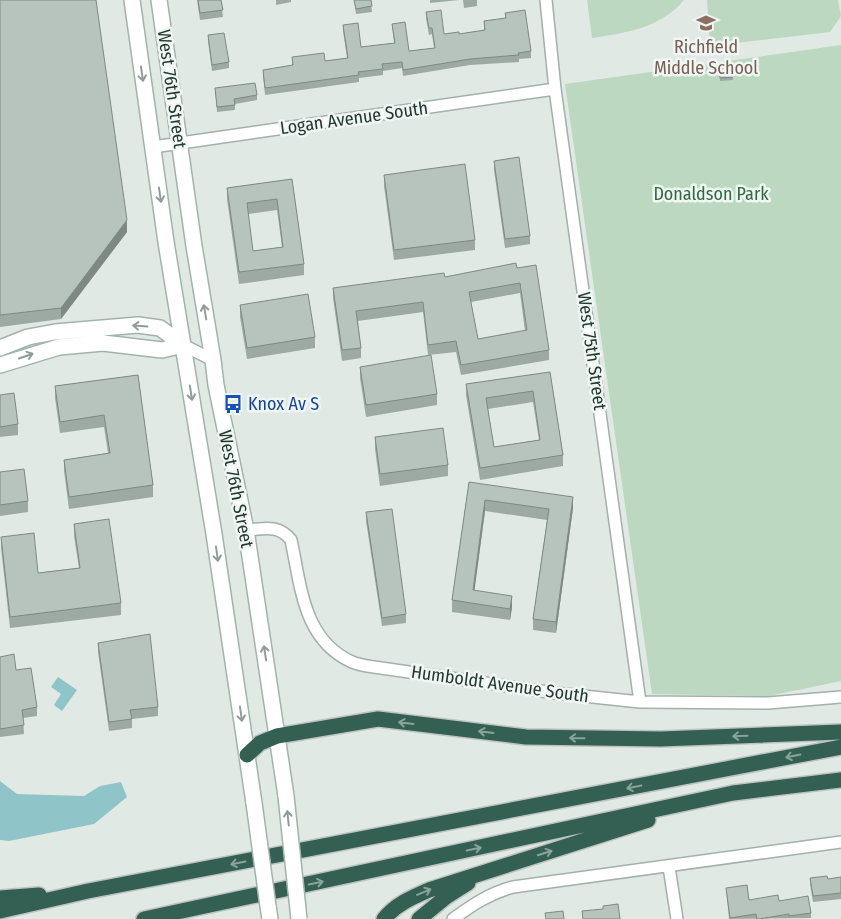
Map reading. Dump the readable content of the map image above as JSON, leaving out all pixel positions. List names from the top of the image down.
{
  "streets": {
    "street": [
      "West 76th Street",
      "Logan Avenue South",
      "West 75th Street",
      "Humboldt Avenue South"
    ]
  },
  "crossings": [
    ["West 76th Street", "Logan Avenue South"],
    ["West 76th Street", "Humboldt Avenue South"],
    ["Logan Avenue South", "West 75th Street"],
    ["West 75th Street", "Humboldt Avenue South"]
  ],
  "parks": ["Donaldson Park"],
  "places": {
    "school or university": ["Richfield Middle School"],
    "bus stop": ["Knox Av S"]
  }
}
